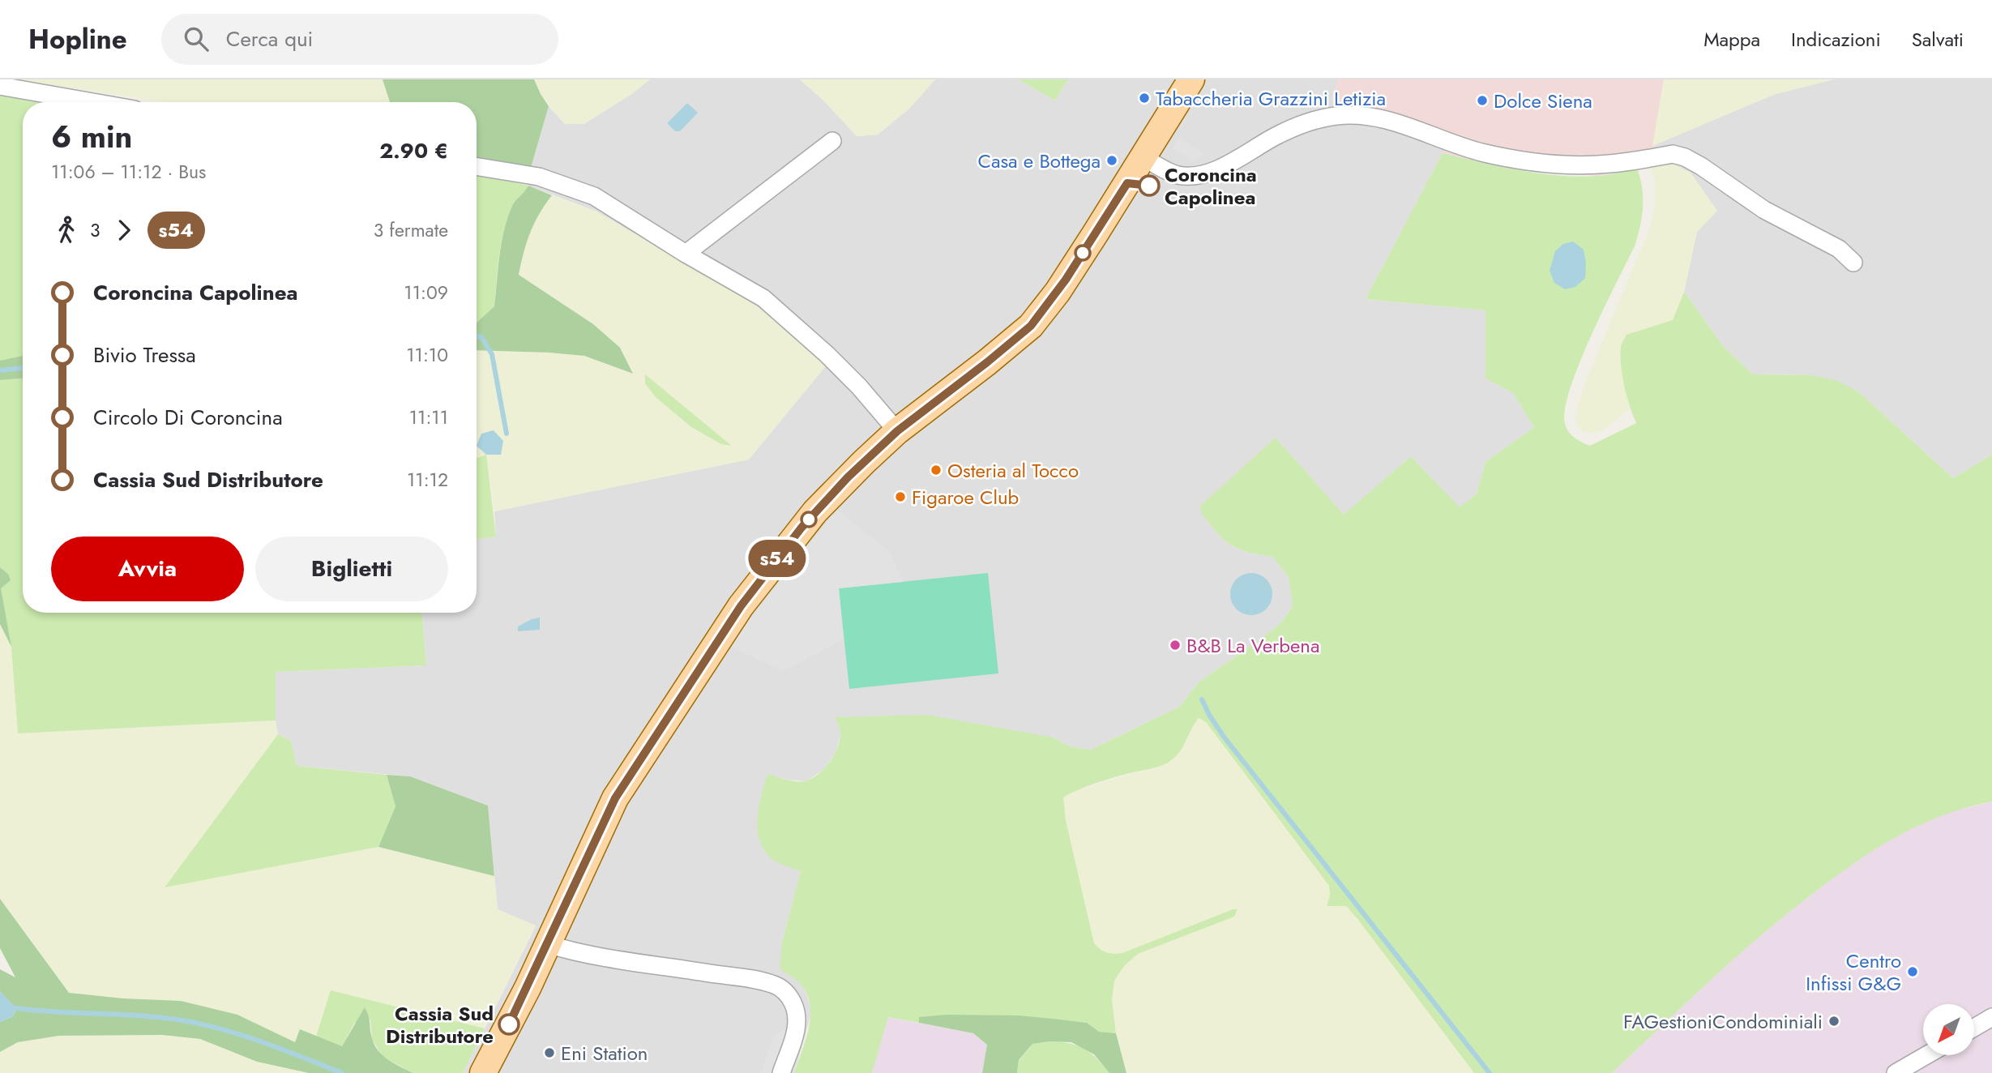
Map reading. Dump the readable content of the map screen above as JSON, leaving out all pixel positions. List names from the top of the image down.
{
  "places": [
    "Tabaccheria Grazzini Letizia",
    "Dolce Siena",
    "Casa e Bottega",
    "Coroncina Capolinea",
    "Osteria al Tocco",
    "Figaroe Club",
    "B&B La Verbena",
    "Centro Infissi G&G",
    "FAGestioniCondominiali",
    "Cassia Sud Distributore",
    "Eni Station"
  ],
  "lines": ["bus line s54"],
  "north": "bottom left",
  "page": {
    "header": "Hopline",
    "search": "Cerca qui",
    "nav": ["Mappa", "Indicazioni", "Salvati"],
    "on_map": "s54",
    "heading": ["6 min", "11:06 – 11:12 · Bus", "2.90 €"],
    "legs": ["3", "s54", "3 fermate"],
    "list": [
      {
        "name": "Coroncina Capolinea",
        "value": "11:09"
      },
      {
        "name": "Bivio Tressa",
        "value": "11:10"
      },
      {
        "name": "Circolo Di Coroncina",
        "value": "11:11"
      },
      {
        "name": "Cassia Sud Distributore",
        "value": "11:12"
      }
    ],
    "buttons": ["Avvia", "Biglietti"]
  }
}
